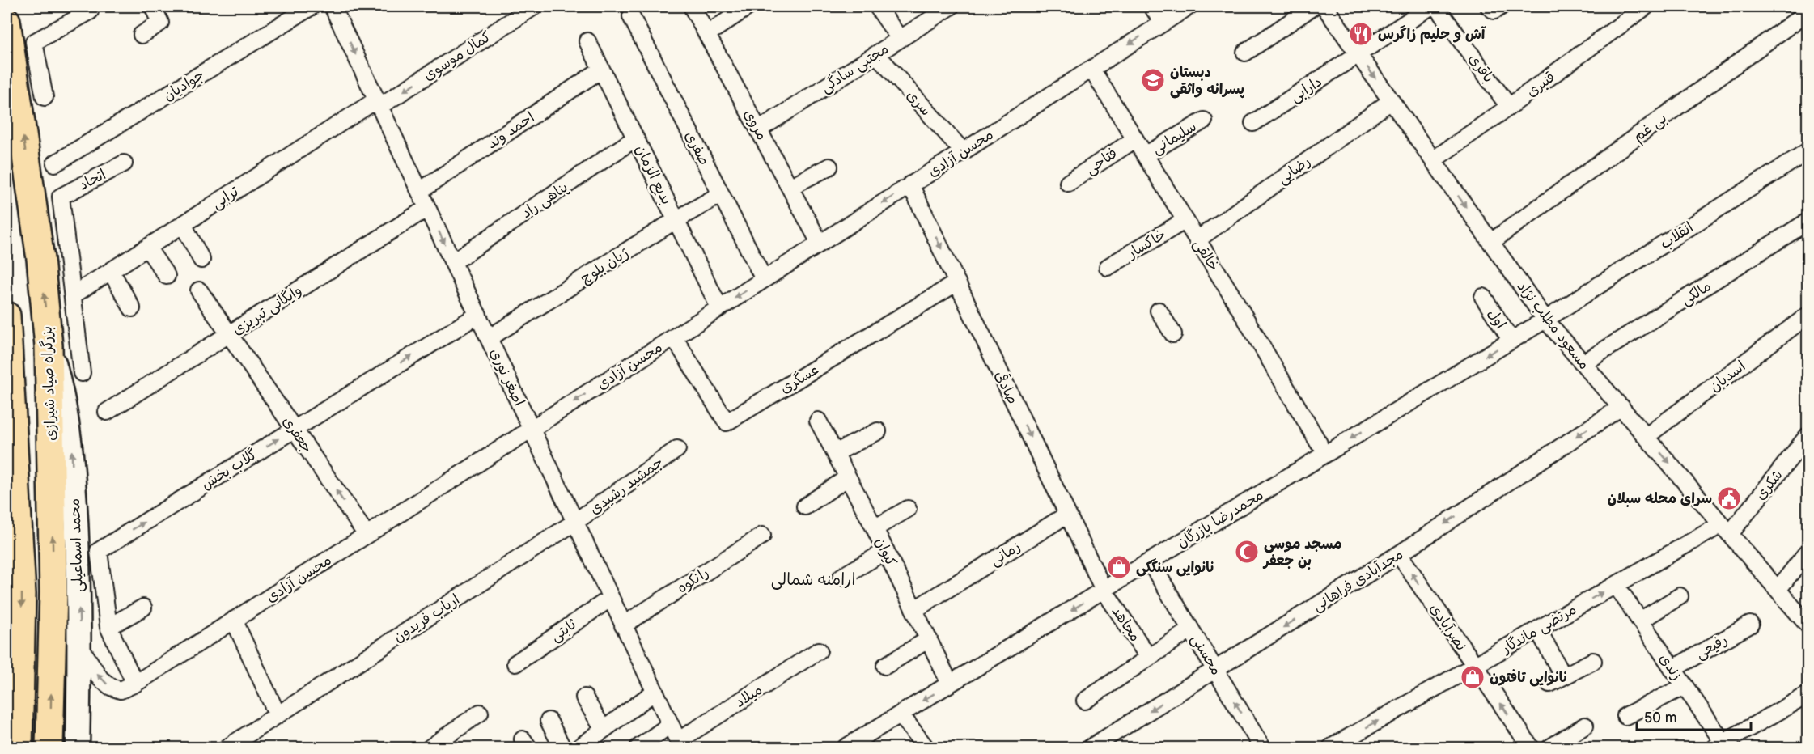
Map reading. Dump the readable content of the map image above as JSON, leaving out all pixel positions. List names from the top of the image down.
{
  "streets": {
    "highway": ["بزرگراه صیاد شیرازی"],
    "main road": ["محمد اسماعیلی"],
    "street": [
      "کمال موسوی",
      "مجتبی سادگی",
      "باقری",
      "قنبری",
      "جوادیان",
      "دارابی",
      "سری",
      "مروی",
      "بی غم",
      "احمد وند",
      "سلیمانی",
      "صفری",
      "محسن آزادی",
      "فتاحی",
      "رضایی",
      "بدیع الزمان",
      "اتحاد",
      "ترابی",
      "پناهی راد",
      "انقلاب",
      "خاکسار",
      "خالقی",
      "ژیان بلوچ",
      "مالکی",
      "وایگانی تبریزی",
      "اول",
      "مسعود مطلب نژاد",
      "اسدیان",
      "اصغر نوری",
      "عسگری",
      "صادقی",
      "جعفری",
      "گلاب بخش",
      "شکری",
      "جمشید رشیدی",
      "محمدرضا بازرگان",
      "کیوان",
      "زمانی",
      "رانکوه",
      "مجدآبادی فراهانی",
      "ارباب فریدون",
      "مجاهد",
      "نصرآبادی",
      "مرتضی ماندگار",
      "ثابتی",
      "رفیعی",
      "محسنی",
      "زندی",
      "میلاد"
    ]
  },
  "crossings": [
    ["کمال موسوی", "ترابی"],
    ["کمال موسوی", "اصغر نوری"],
    ["مجتبی سادگی", "سری"],
    ["مجتبی سادگی", "مروی"],
    ["باقری", "قنبری"],
    ["قنبری", "مسعود مطلب نژاد"],
    ["دارابی", "مسعود مطلب نژاد"],
    ["سری", "محسن آزادی"],
    ["مروی", "محسن آزادی"],
    ["بی غم", "مسعود مطلب نژاد"],
    ["احمد وند", "بدیع الزمان"],
    ["احمد وند", "اصغر نوری"],
    ["سلیمانی", "خالقی"],
    ["صفری", "محسن آزادی"],
    ["صفری", "ژیان بلوچ"],
    ["محسن آزادی", "بدیع الزمان"],
    ["محسن آزادی", "خالقی"],
    ["محسن آزادی", "اصغر نوری"],
    ["محسن آزادی", "عسگری"],
    ["محسن آزادی", "صادقی"],
    ["محسن آزادی", "جعفری"],
    ["محسن آزادی", "گلاب بخش"],
    ["محسن آزادی", "محمد اسماعیلی"],
    ["فتاحی", "خالقی"],
    ["رضایی", "خالقی"],
    ["رضایی", "مسعود مطلب نژاد"],
    ["بدیع الزمان", "پناهی راد"],
    ["بدیع الزمان", "ژیان بلوچ"],
    ["اتحاد", "ترابی"],
    ["ترابی", "اصغر نوری"],
    ["پناهی راد", "اصغر نوری"],
    ["انقلاب", "مسعود مطلب نژاد"],
    ["انقلاب", "محمدرضا بازرگان"],
    ["خاکسار", "خالقی"],
    ["ژیان بلوچ", "اصغر نوری"],
    ["مالکی", "مسعود مطلب نژاد"],
    ["وایگانی تبریزی", "اصغر نوری"],
    ["وایگانی تبریزی", "جعفری"],
    ["اول", "محمدرضا بازرگان"],
    ["مسعود مطلب نژاد", "اسدیان"],
    ["مسعود مطلب نژاد", "شکری"],
    ["مسعود مطلب نژاد", "محمدرضا بازرگان"],
    ["مسعود مطلب نژاد", "مجدآبادی فراهانی"],
    ["مسعود مطلب نژاد", "مرتضی ماندگار"],
    ["اصغر نوری", "گلاب بخش"],
    ["اصغر نوری", "جمشید رشیدی"],
    ["اصغر نوری", "رانکوه"],
    ["اصغر نوری", "ارباب فریدون"],
    ["اصغر نوری", "ثابتی"],
    ["اصغر نوری", "میلاد"],
    ["عسگری", "صادقی"],
    ["بزرگراه صیاد شیرازی", "محمد اسماعیلی"],
    ["صادقی", "محمدرضا بازرگان"],
    ["صادقی", "زمانی"],
    ["صادقی", "مجاهد"],
    ["جعفری", "گلاب بخش"],
    ["شکری", "مرتضی ماندگار"],
    ["جمشید رشیدی", "ارباب فریدون"],
    ["محمدرضا بازرگان", "کیوان"],
    ["محمدرضا بازرگان", "مجاهد"],
    ["محمدرضا بازرگان", "محسنی"],
    ["کیوان", "زمانی"],
    ["مجدآبادی فراهانی", "نصرآبادی"],
    ["مجدآبادی فراهانی", "محسنی"],
    ["نصرآبادی", "مرتضی ماندگار"],
    ["مرتضی ماندگار", "زندی"],
    ["رفیعی", "زندی"]
  ],
  "one_way": [
    "کمال موسوی",
    "مسعود مطلب نژاد",
    "صادقی",
    "جعفری",
    "گلاب بخش",
    "محمدرضا بازرگان",
    "محمد اسماعیلی",
    "مجدآبادی فراهانی",
    "نصرآبادی",
    "مرتضی ماندگار",
    "محسنی"
  ],
  "districts": ["ارامنه شمالی"],
  "places": {
    "restaurant": ["آش و حلیم زاگرس"],
    "school or university": ["دبستان پسرانه واثقی"],
    "public building": ["سرای محله سبلان"],
    "mosque": ["مسجد موسی بن جعفر"],
    "shop": ["نانوایی سنگکی", "نانوایی تافتون"]
  },
  "scale_bar": "50 m"
}
